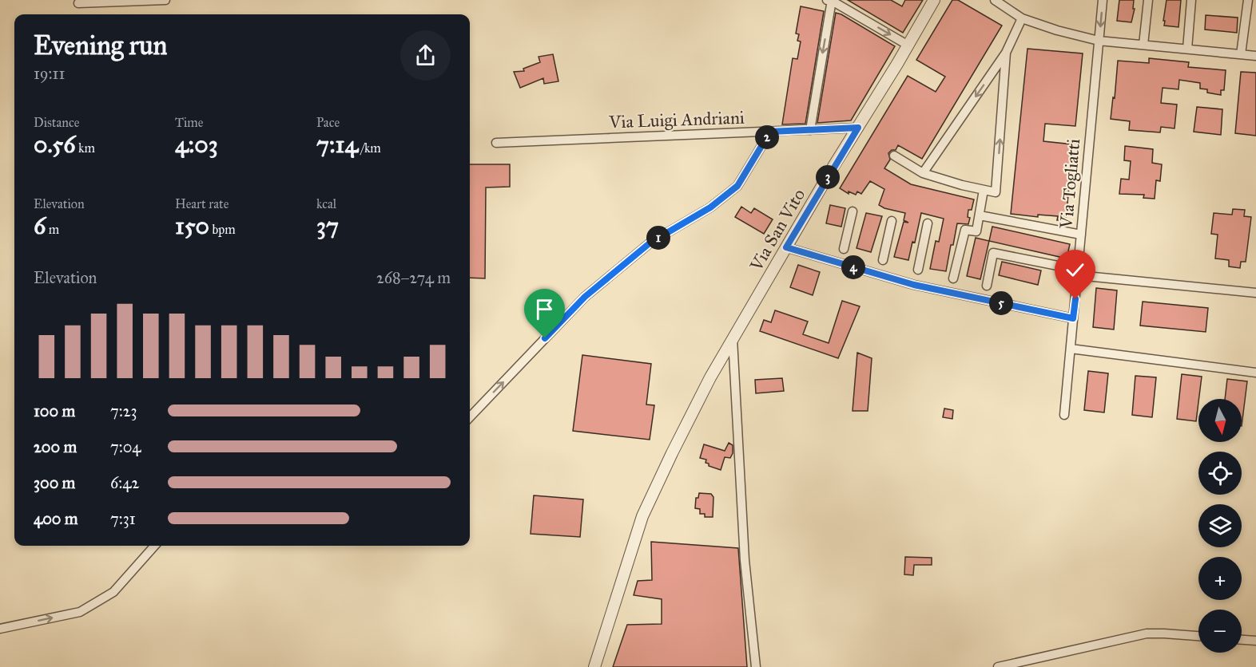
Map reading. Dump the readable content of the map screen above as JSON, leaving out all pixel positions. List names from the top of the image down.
{
  "streets": {
    "street": ["Via Luigi Andriani", "Via Togliatti", "Via San Vito"]
  },
  "crossings": [
    ["Via Luigi Andriani", "Via San Vito"]
  ],
  "north": "bottom",
  "page": {
    "heading": ["Evening run", "19:11"],
    "stats": [
      ["Distance", "0.56 km"],
      ["Time", "4:03"],
      ["Pace", "7:14 /km"],
      ["Elevation", "6 m"],
      ["Heart rate", "150 bpm"],
      ["kcal", "37"]
    ],
    "pins": [
      "2",
      "3",
      "1",
      "4",
      "5"
    ],
    "chart": ["Elevation", "268–274 m"],
    "list": [
      {
        "name": "100 m",
        "note": "7:23"
      },
      {
        "name": "200 m",
        "note": "7:04"
      },
      {
        "name": "300 m",
        "note": "6:42"
      },
      {
        "name": "400 m",
        "note": "7:31"
      }
    ],
    "map_buttons": ["+", "−"]
  }
}
